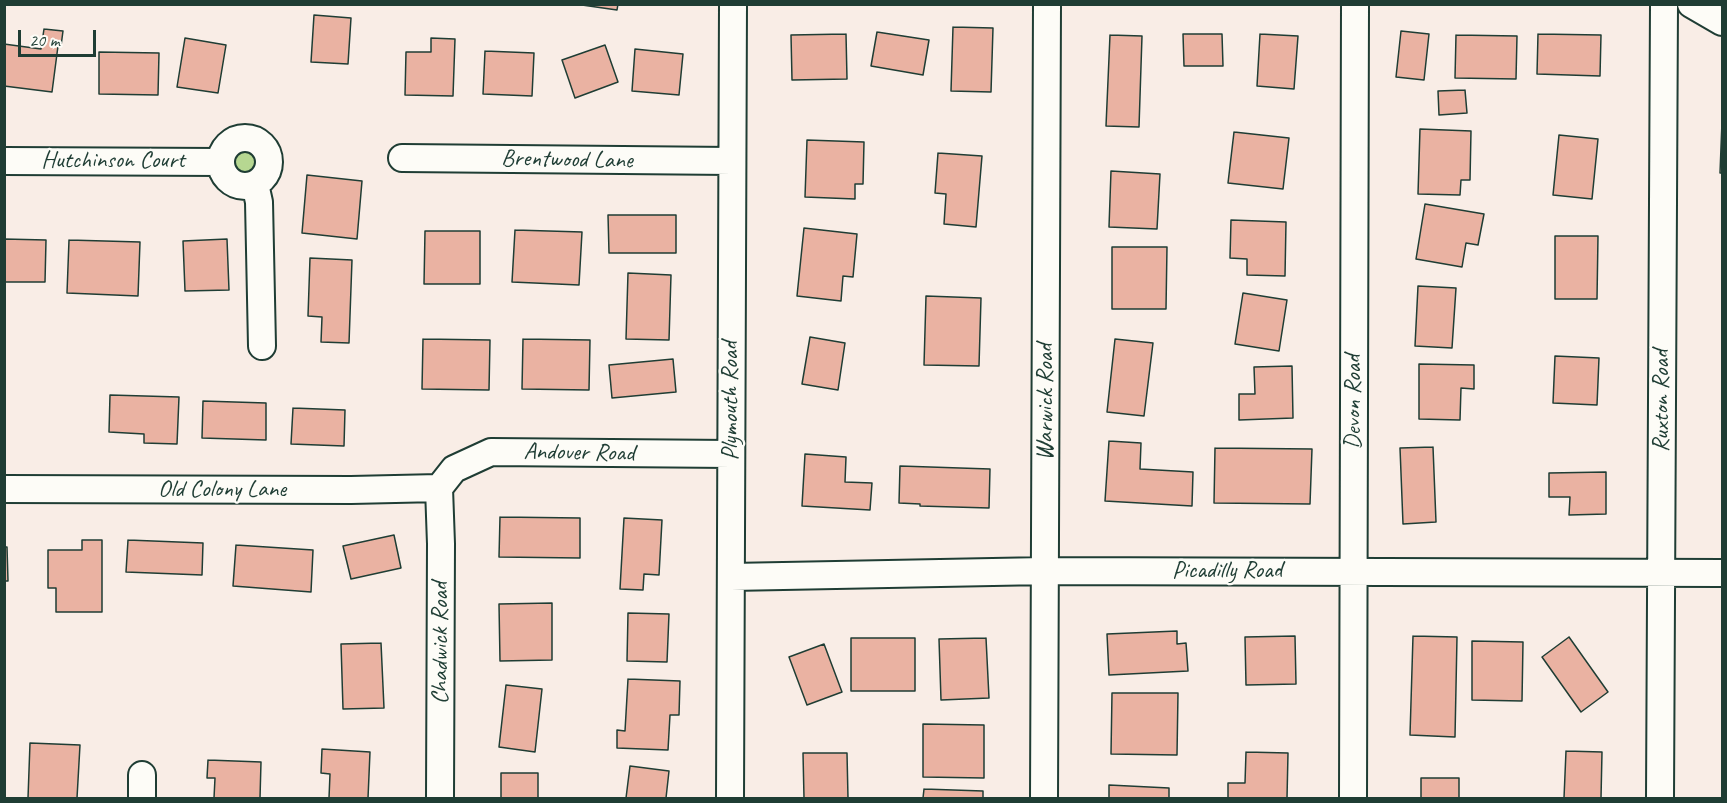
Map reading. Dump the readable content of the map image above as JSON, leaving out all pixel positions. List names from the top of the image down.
{
  "streets": {
    "street": [
      "Brentwood Lane",
      "Hutchinson Court",
      "Plymouth Road",
      "Ruxton Road",
      "Warwick Road",
      "Devon Road",
      "Andover Road",
      "Old Colony Lane",
      "Picadilly Road",
      "Chadwick Road"
    ]
  },
  "crossings": [
    ["Brentwood Lane", "Plymouth Road"],
    ["Plymouth Road", "Andover Road"],
    ["Plymouth Road", "Picadilly Road"],
    ["Ruxton Road", "Picadilly Road"],
    ["Warwick Road", "Picadilly Road"],
    ["Devon Road", "Picadilly Road"],
    ["Andover Road", "Old Colony Lane"],
    ["Andover Road", "Chadwick Road"],
    ["Old Colony Lane", "Chadwick Road"]
  ],
  "scale_bar": "20 m"
}
